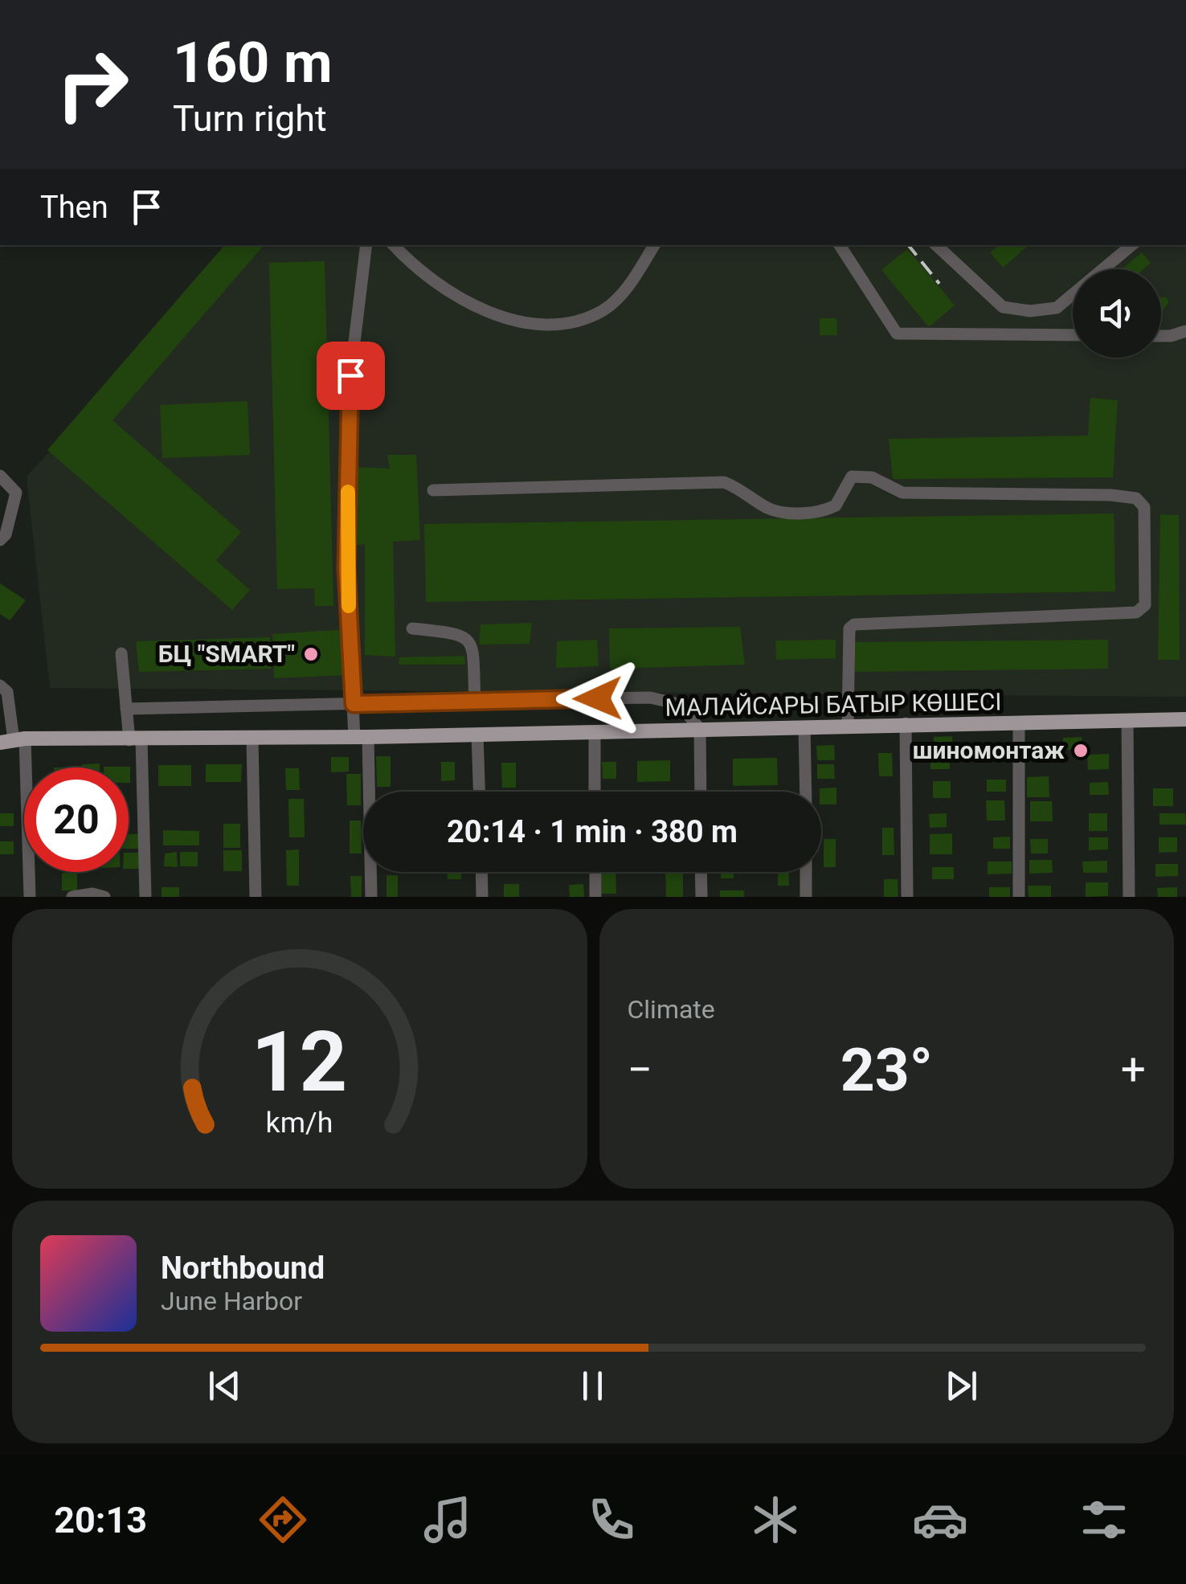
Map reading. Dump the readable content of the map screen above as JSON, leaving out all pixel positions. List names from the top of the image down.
{
  "streets": {
    "main road": ["МАЛАЙСАРЫ БАТЫР КӨШЕСІ"]
  },
  "places": ["БЦ \"SMART\"", "шиномонтаж"],
  "page": {
    "turn": ["160 m", "Turn right"],
    "then": "Then",
    "limit": "20",
    "trip": "20:14 · 1 min · 380 m",
    "tile": "Climate",
    "heat": ["−", "23°", "+"],
    "song": ["Northbound", "June Harbor"],
    "tabs": "20:13",
    "gauge": ["12", "km/h"]
  }
}
